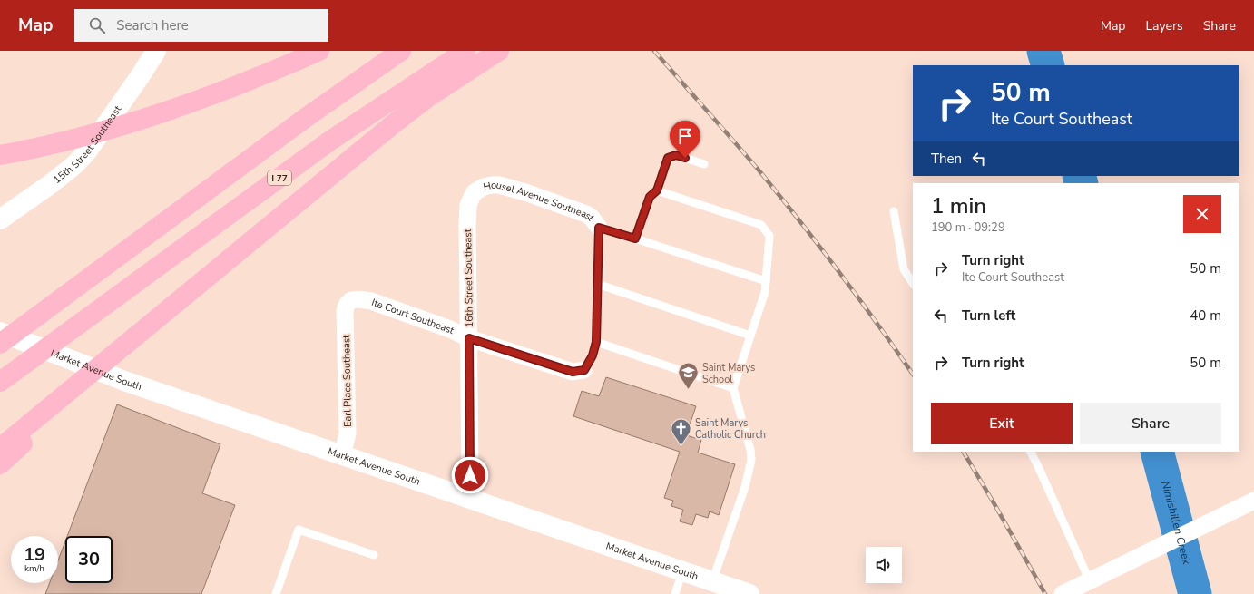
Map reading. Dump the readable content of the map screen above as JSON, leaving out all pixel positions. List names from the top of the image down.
{
  "streets": {
    "highway": ["I 77"],
    "street": [
      "15th Street Southeast",
      "Housel Avenue Southeast",
      "16th Street Southeast",
      "Ite Court Southeast",
      "Market Avenue South",
      "Earl Place Southeast"
    ]
  },
  "crossings": [
    ["Housel Avenue Southeast", "16th Street Southeast"],
    ["16th Street Southeast", "Ite Court Southeast"],
    ["16th Street Southeast", "Market Avenue South"],
    ["Ite Court Southeast", "Earl Place Southeast"],
    ["Market Avenue South", "Earl Place Southeast"]
  ],
  "water": ["Nimishillen Creek"],
  "places": {
    "school or university": ["Saint Marys School"],
    "church": ["Saint Marys Catholic Church"]
  },
  "page": {
    "header": "Map",
    "search": "Search here",
    "nav": ["Map", "Layers", "Share"],
    "turn": ["50 m", "Ite Court Southeast"],
    "then": "Then",
    "heading": ["1 min", "190 m · 09:29"],
    "list": [
      {
        "name": "Turn right",
        "note": "Ite Court Southeast",
        "value": "50 m"
      },
      {
        "name": "Turn left",
        "value": "40 m"
      },
      {
        "name": "Turn right",
        "value": "50 m"
      }
    ],
    "buttons": ["Exit", "Share"],
    "speed": "19 km/h",
    "limit": "30"
  }
}
